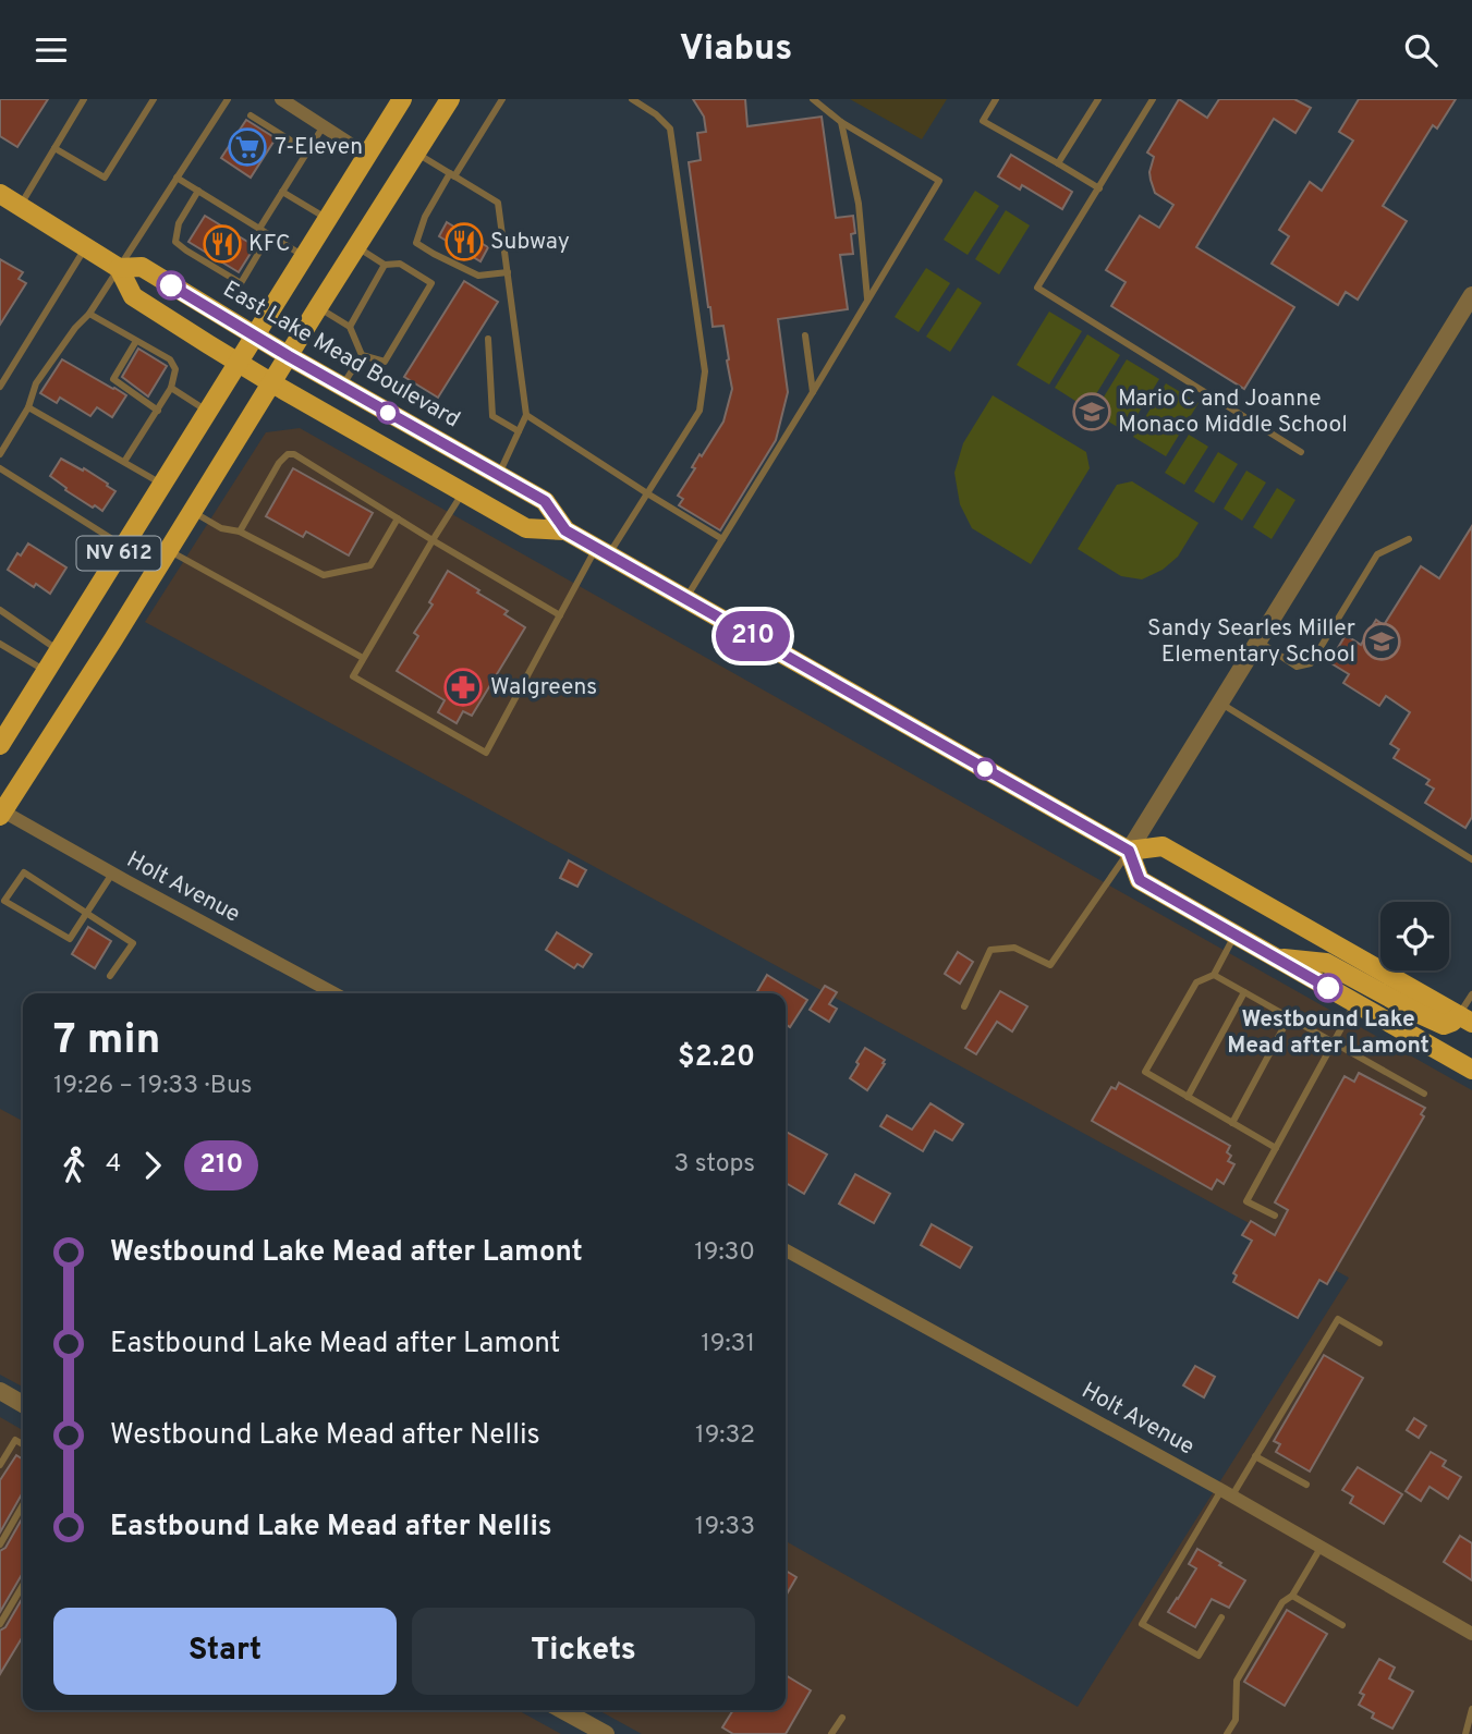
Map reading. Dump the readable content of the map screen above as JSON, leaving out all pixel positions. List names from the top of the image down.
{
  "streets": {
    "main road": ["East Lake Mead Boulevard", "NV 612"],
    "street": ["Holt Avenue"]
  },
  "crossings": [
    ["East Lake Mead Boulevard", "NV 612"],
    ["NV 612", "Holt Avenue"]
  ],
  "places": {
    "supermarket": ["7-Eleven"],
    "restaurant": ["Subway", "KFC"],
    "school or university": ["Mario C and Joanne Monaco Middle School", "Sandy Searles Miller Elementary School"],
    "pharmacy": ["Walgreens"],
    "other": ["Westbound Lake Mead after Lamont"]
  },
  "lines": ["bus line 210"],
  "page": {
    "header": "Viabus",
    "on_map": "210",
    "heading": ["7 min", "19:26 – 19:33 · Bus", "$2.20"],
    "legs": ["4", "210", "3 stops"],
    "list": [
      {
        "name": "Westbound Lake Mead after Lamont",
        "value": "19:30"
      },
      {
        "name": "Eastbound Lake Mead after Lamont",
        "value": "19:31"
      },
      {
        "name": "Westbound Lake Mead after Nellis",
        "value": "19:32"
      },
      {
        "name": "Eastbound Lake Mead after Nellis",
        "value": "19:33"
      }
    ],
    "buttons": ["Start", "Tickets"]
  }
}
